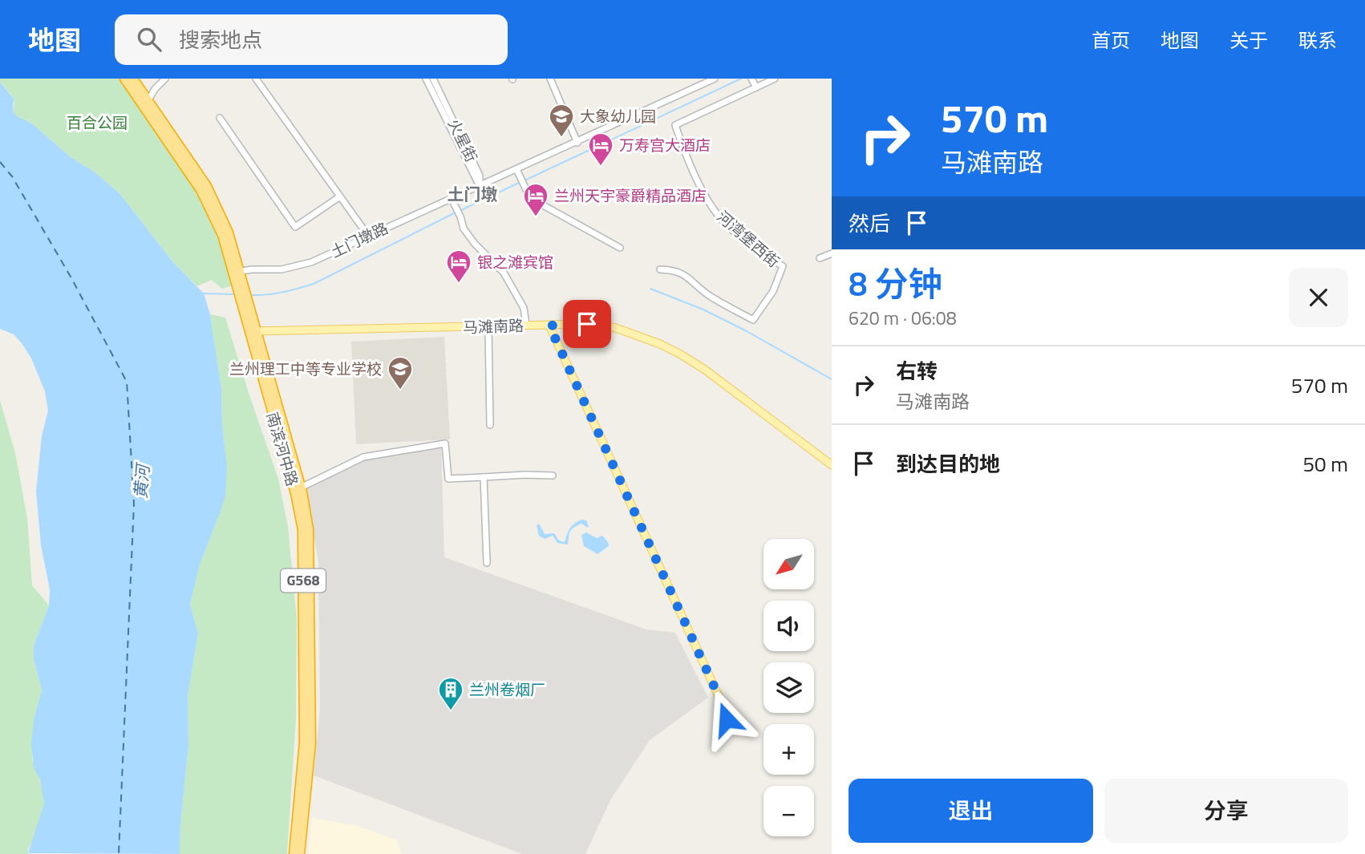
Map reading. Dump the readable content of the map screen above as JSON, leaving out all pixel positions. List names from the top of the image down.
{
  "streets": {
    "highway": ["南滨河中路", "G568"],
    "main road": ["马滩南路"],
    "street": ["火星街", "河湾堡西街", "土门墩路"]
  },
  "crossings": [
    ["火星街", "土门墩路"],
    ["土门墩路", "南滨河中路"],
    ["马滩南路", "南滨河中路"]
  ],
  "districts": ["土门墩"],
  "water": ["黄河"],
  "parks": ["百合公园"],
  "places": {
    "school or university": ["大象幼儿园", "兰州理工中等专业学校"],
    "hotel": ["万寿宫大酒店", "兰州天宇豪爵精品酒店", "银之滩宾馆"],
    "building": ["兰州卷烟厂"]
  },
  "north": "bottom left",
  "page": {
    "header": "地图",
    "search": "搜索地点",
    "nav": [
      "首页",
      "地图",
      "关于",
      "联系"
    ],
    "turn": ["570 m", "马滩南路"],
    "then": "然后",
    "heading": ["8 分钟", "620 m · 06:08"],
    "list": [
      {
        "name": "右转",
        "note": "马滩南路",
        "value": "570 m"
      },
      {
        "name": "到达目的地",
        "value": "50 m"
      }
    ],
    "map_buttons": ["+", "−"],
    "buttons": ["退出", "分享"]
  }
}
